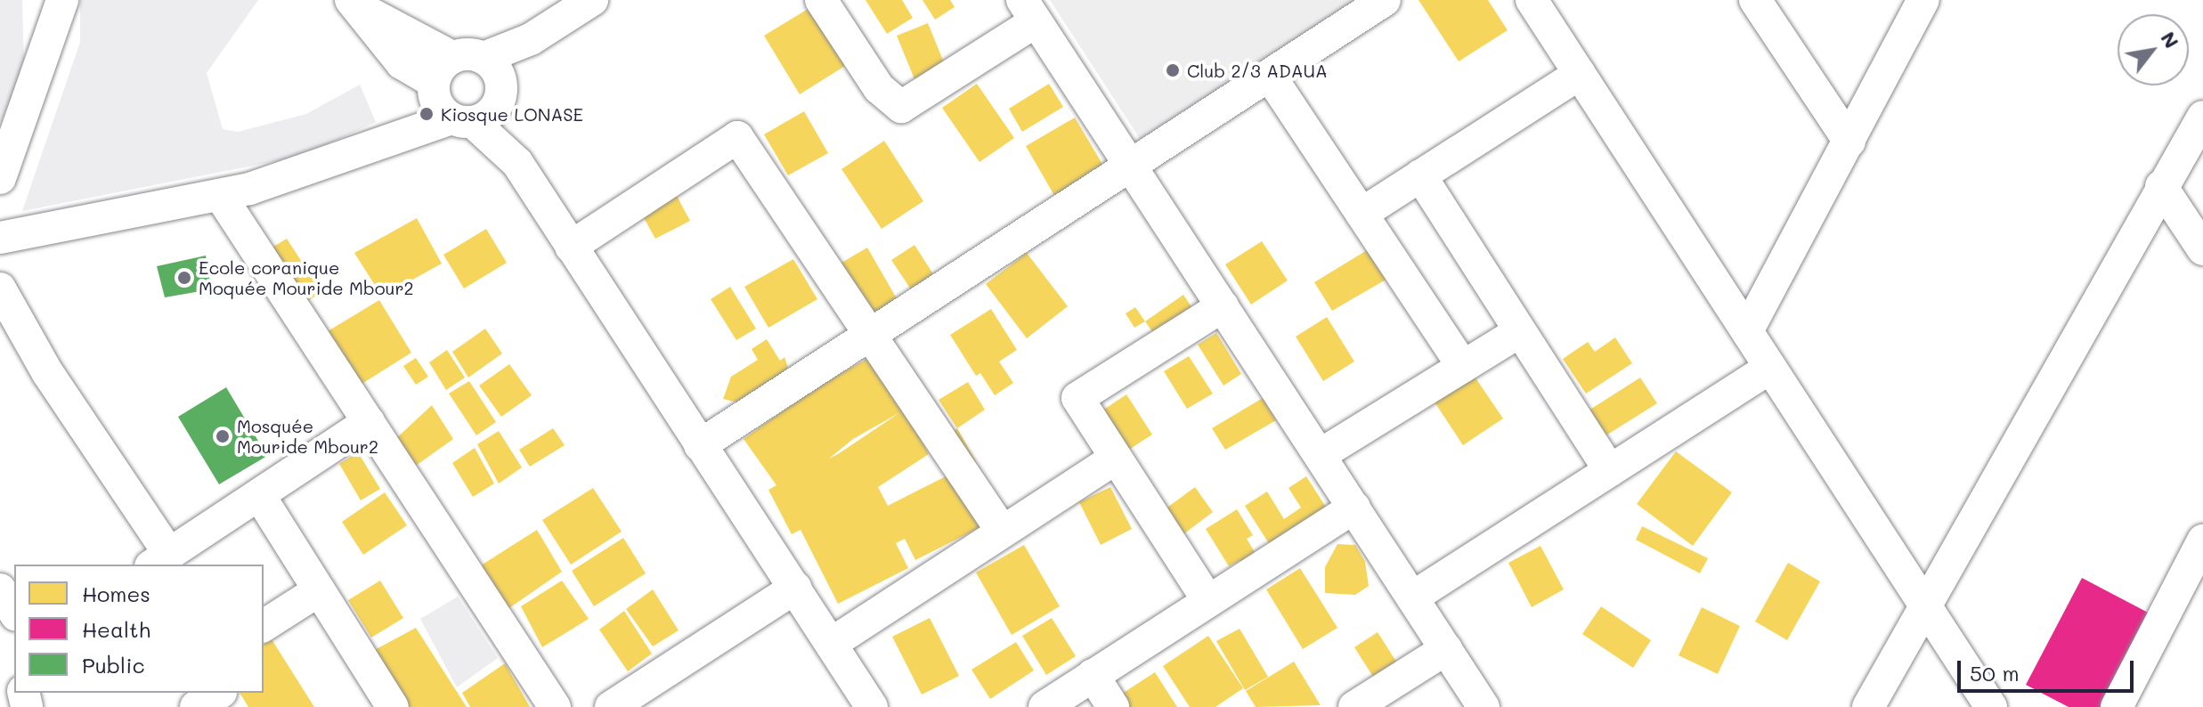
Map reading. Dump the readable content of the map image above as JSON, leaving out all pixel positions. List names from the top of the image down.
{
  "places": [
    "Club 2/3 ADAUA",
    "Kiosque LONASE",
    "Ecole coranique Moquée Mouride Mbour2",
    "Mosquée Mouride Mbour2"
  ],
  "legend": ["Homes", "Health", "Public"],
  "scale_bar": "50 m",
  "north": "top right"
}
